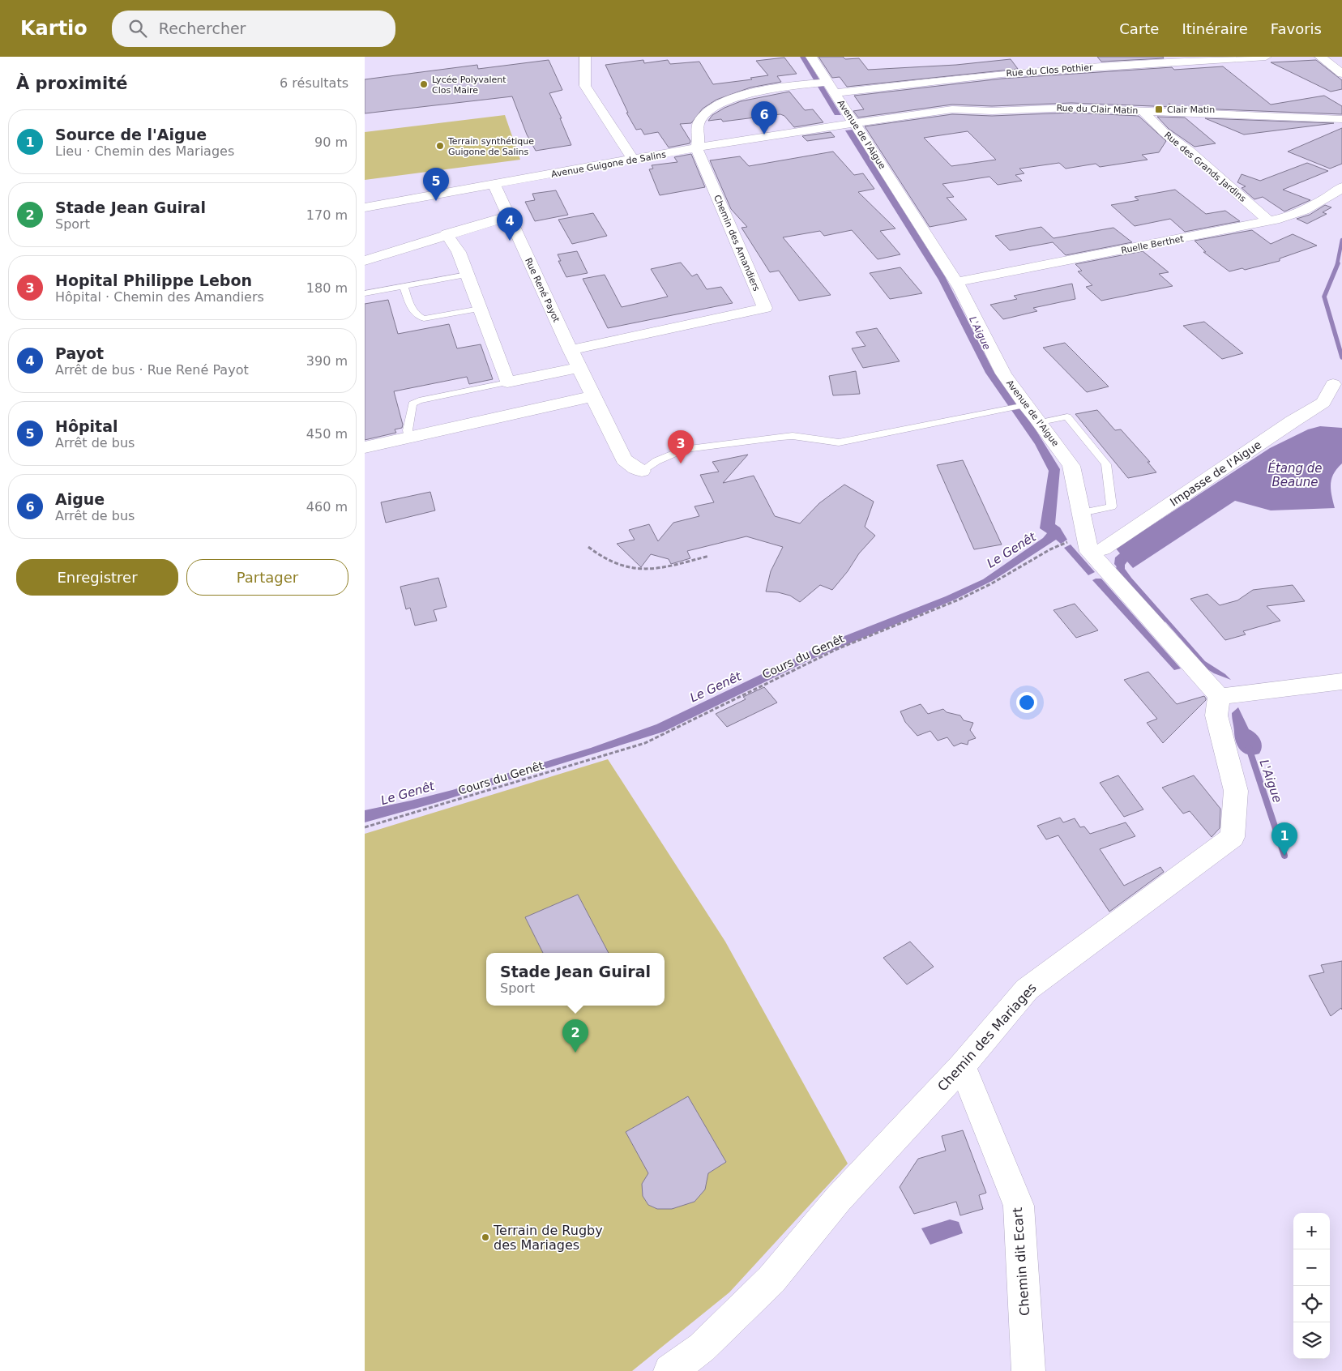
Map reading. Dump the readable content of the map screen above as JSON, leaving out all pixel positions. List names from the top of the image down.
{
  "streets": {
    "street": [
      "Rue du Clos Pothier",
      "Rue du Clair Matin",
      "Avenue de l'Aigue",
      "Avenue Guigone de Salins",
      "Rue des Grands Jardins",
      "Chemin des Amandiers",
      "Ruelle Berthet",
      "Rue René Payot",
      "Impasse de l'Aigue",
      "Chemin des Mariages",
      "Chemin dit Ecart"
    ],
    "path": ["Cours du Genêt"]
  },
  "crossings": [
    ["Rue du Clos Pothier", "Avenue de l'Aigue"],
    ["Rue du Clair Matin", "Avenue de l'Aigue"],
    ["Rue du Clair Matin", "Avenue Guigone de Salins"],
    ["Rue du Clair Matin", "Rue des Grands Jardins"],
    ["Avenue de l'Aigue", "Avenue Guigone de Salins"],
    ["Avenue de l'Aigue", "Chemin des Amandiers"],
    ["Avenue de l'Aigue", "Ruelle Berthet"],
    ["Avenue de l'Aigue", "Impasse de l'Aigue"],
    ["Avenue Guigone de Salins", "Chemin des Amandiers"],
    ["Avenue Guigone de Salins", "Rue René Payot"],
    ["Rue des Grands Jardins", "Ruelle Berthet"],
    ["Chemin des Amandiers", "Rue René Payot"],
    ["Chemin des Mariages", "Chemin dit Ecart"]
  ],
  "water": ["L'Aigue", "Étang de Beaune", "Le Genêt"],
  "places": {
    "other": ["Lycée Polyvalent Clos Maire", "Terrain synthétique Guigone de Salins", "Terrain de Rugby des Mariages"],
    "transit": ["Clair Matin"]
  },
  "page": {
    "header": "Kartio",
    "search": "Rechercher",
    "nav": ["Carte", "Itinéraire", "Favoris"],
    "heading": ["À proximité", "6 résultats"],
    "pins": [
      "6",
      "5",
      "4",
      "3",
      "1",
      "2"
    ],
    "list": [
      {
        "mark": "1",
        "name": "Source de l'Aigue",
        "note": "Lieu · Chemin des Mariages",
        "value": "90 m"
      },
      {
        "mark": "2",
        "name": "Stade Jean Guiral",
        "note": "Sport",
        "value": "170 m"
      },
      {
        "mark": "3",
        "name": "Hopital Philippe Lebon",
        "note": "Hôpital · Chemin des Amandiers",
        "value": "180 m"
      },
      {
        "mark": "4",
        "name": "Payot",
        "note": "Arrêt de bus · Rue René Payot",
        "value": "390 m"
      },
      {
        "mark": "5",
        "name": "Hôpital",
        "note": "Arrêt de bus",
        "value": "450 m"
      },
      {
        "mark": "6",
        "name": "Aigue",
        "note": "Arrêt de bus",
        "value": "460 m"
      }
    ],
    "buttons": ["Enregistrer", "Partager"],
    "popup": ["Stade Jean Guiral", "Sport"],
    "map_buttons": ["+", "−"]
  }
}
